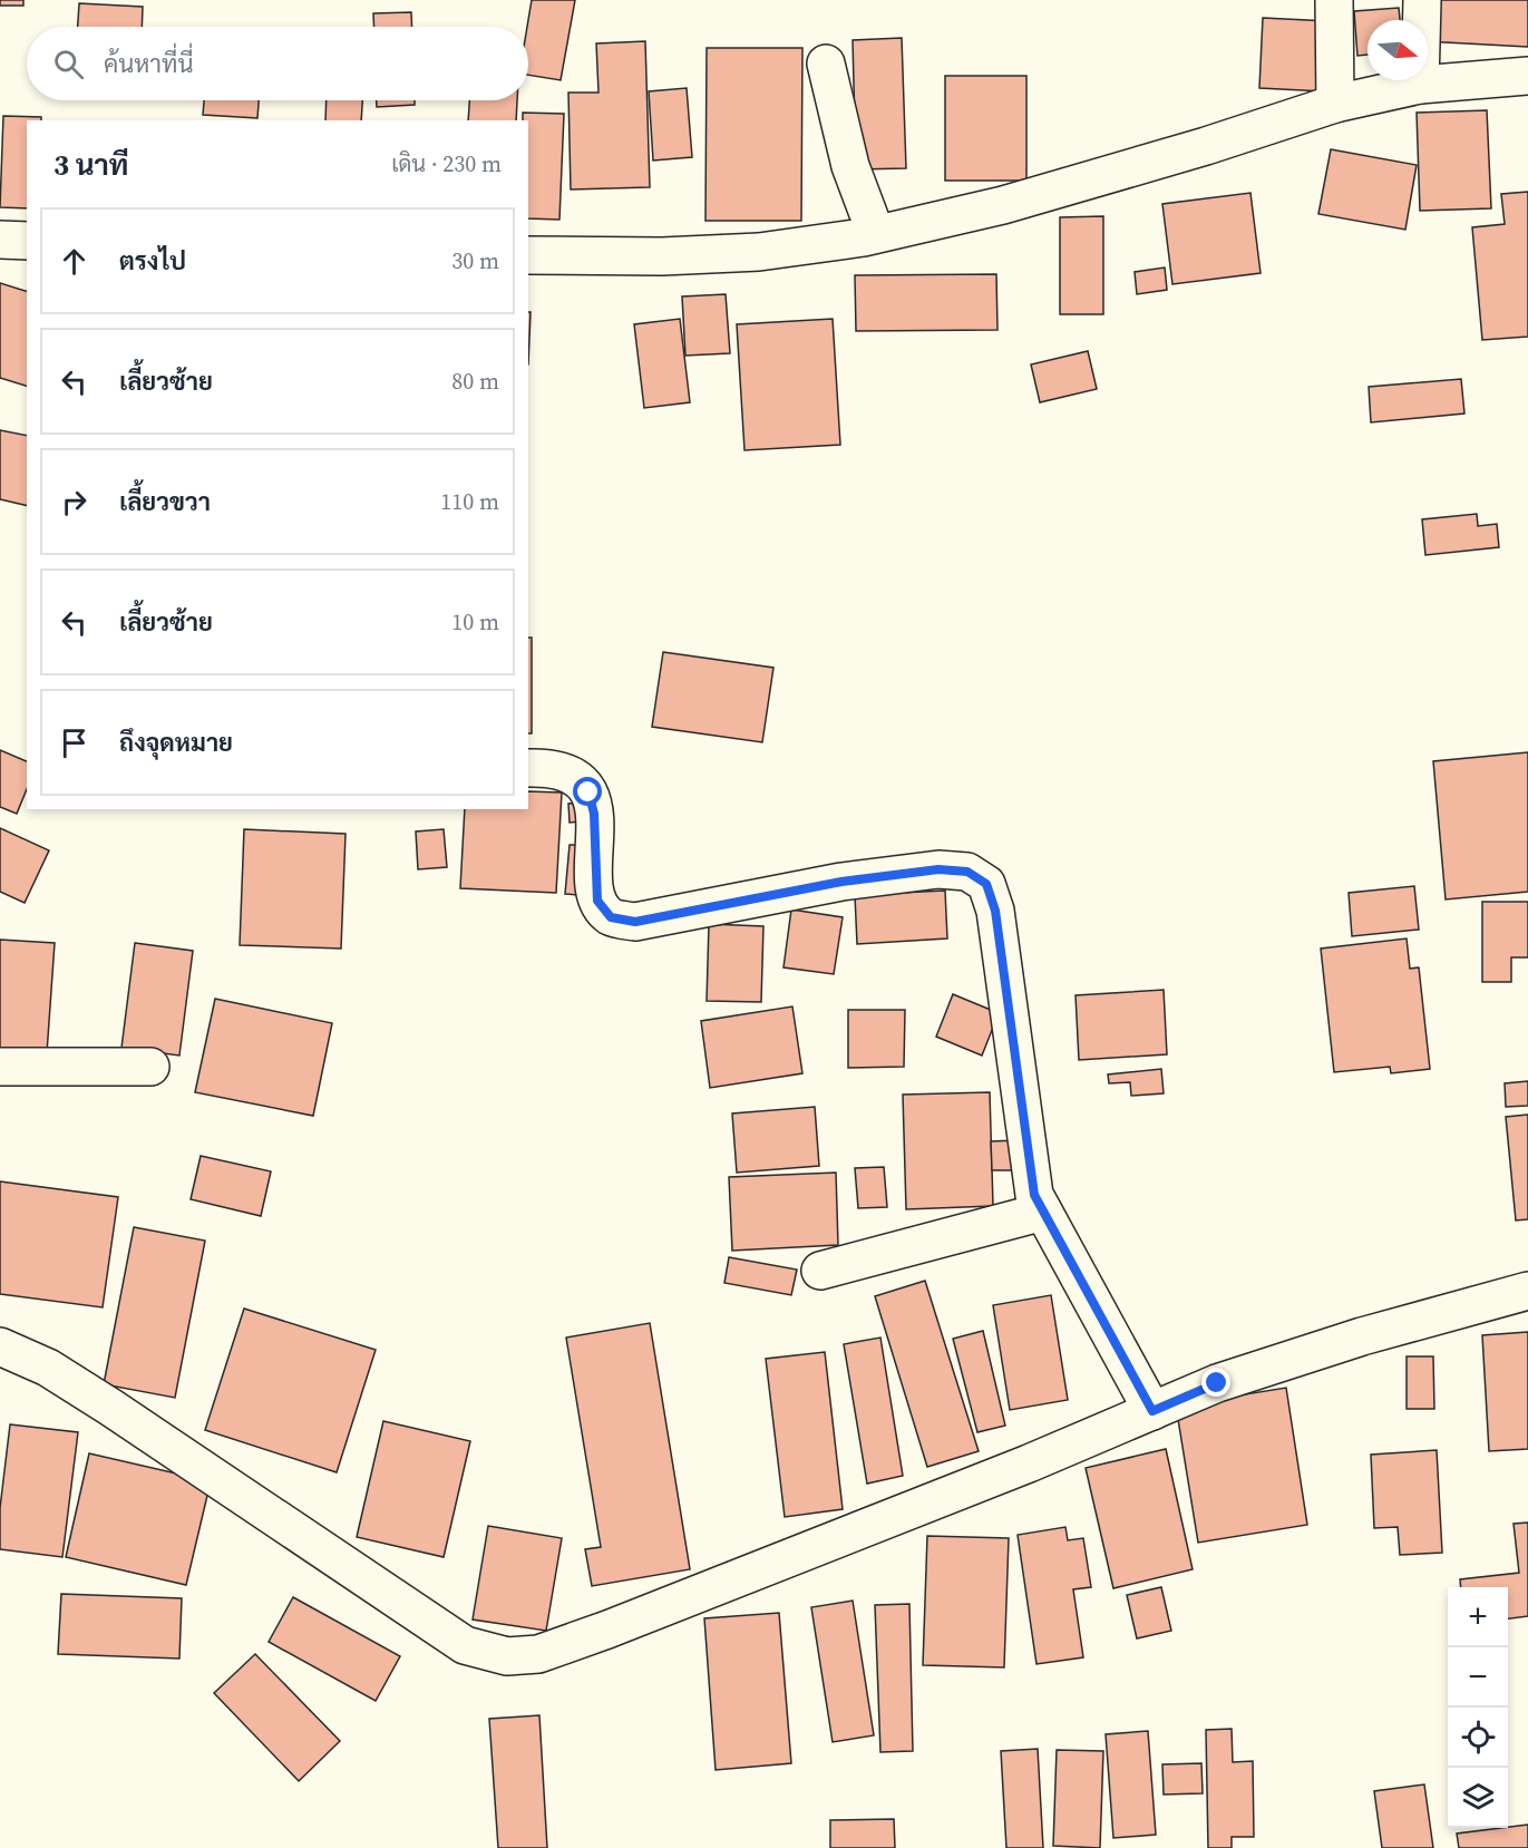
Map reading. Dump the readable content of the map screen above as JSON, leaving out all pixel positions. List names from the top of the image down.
{
  "north": "right",
  "page": {
    "search": "ค้นหาที่นี่",
    "heading": ["3 นาที", "เดิน · 230 m"],
    "list": [
      ["ตรงไป", "30 m"],
      ["เลี้ยวซ้าย", "80 m"],
      ["เลี้ยวขวา", "110 m"],
      ["เลี้ยวซ้าย", "10 m"],
      "ถึงจุดหมาย"
    ],
    "map_buttons": ["+", "−"]
  }
}
